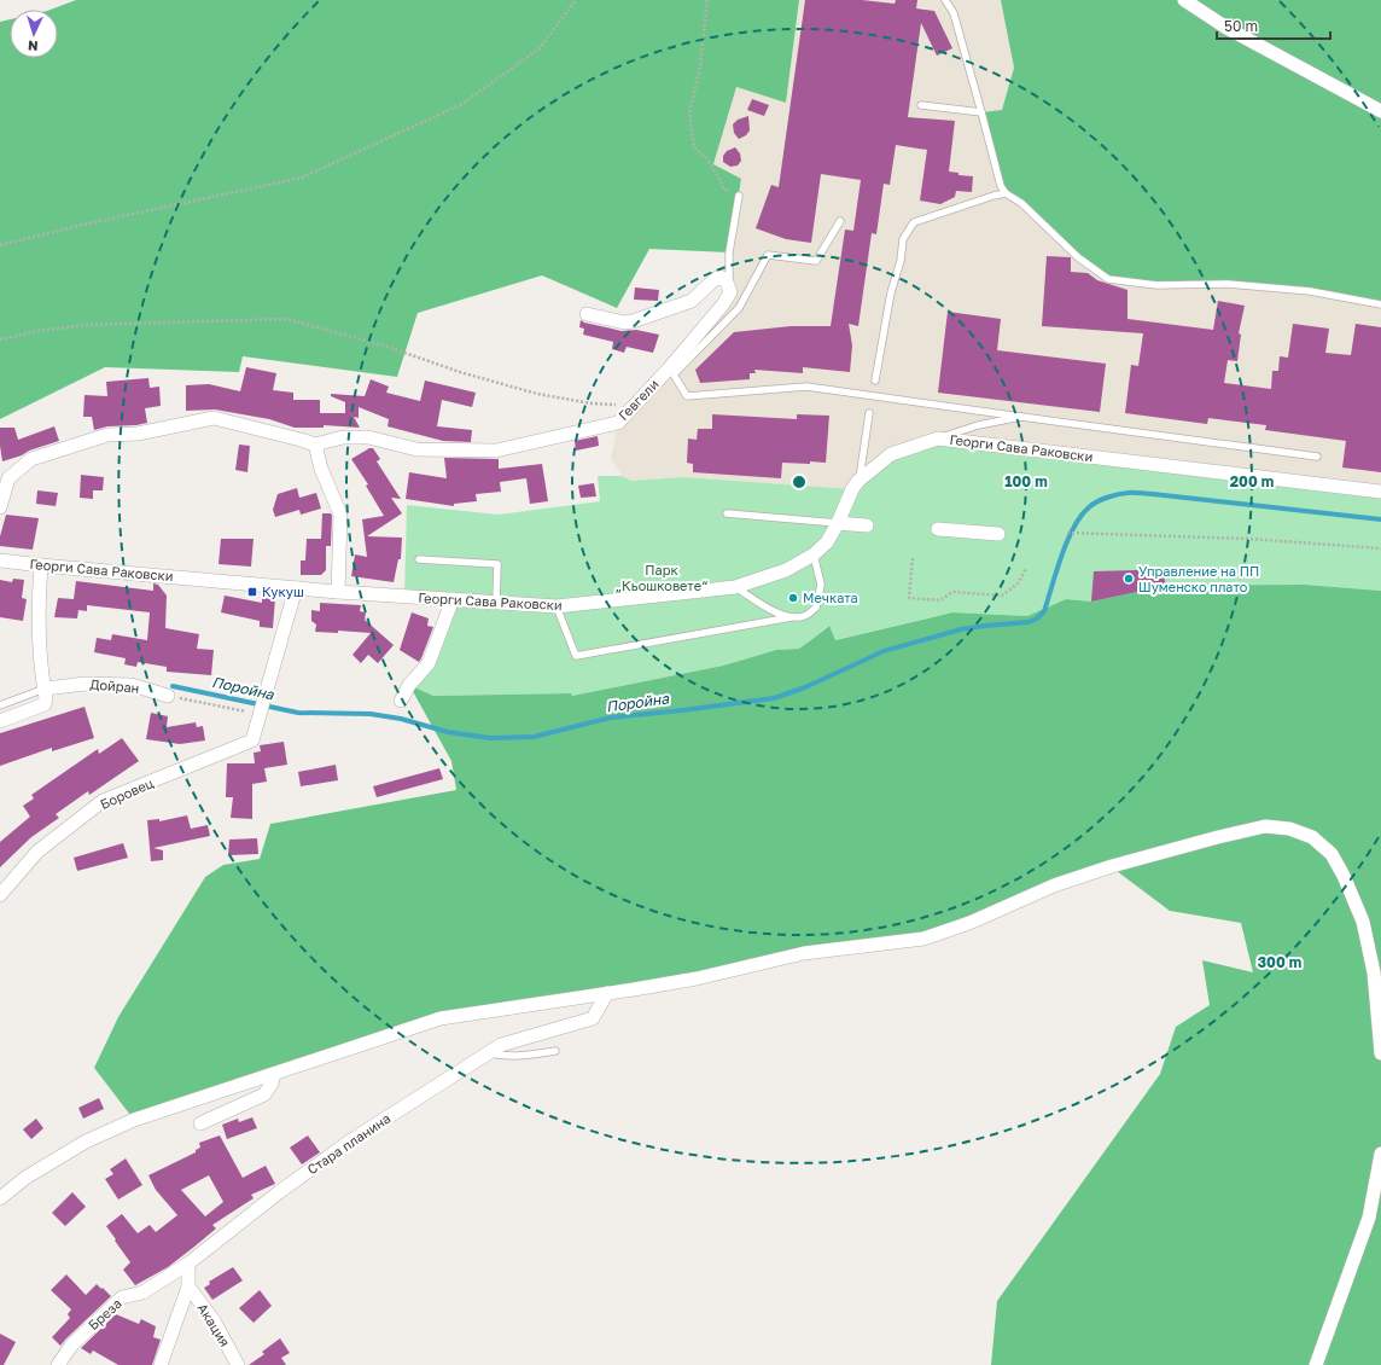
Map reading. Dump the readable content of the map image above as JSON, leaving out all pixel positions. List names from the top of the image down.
{
  "streets": {
    "street": [
      "Гевгели",
      "Георги Сава Раковски",
      "Дойран",
      "Боровец",
      "Стара планина",
      "Бреза",
      "Акация"
    ]
  },
  "crossings": [
    ["Стара планина", "Бреза"]
  ],
  "water": ["Поройна"],
  "parks": ["Парк „Кьошковете“"],
  "places": {
    "other": ["Управление на ПП Шуменско плато", "Мечката"],
    "transit": ["Кукуш"]
  },
  "scale_bar": "50 m",
  "north": "bottom",
  "rings": ["100 m", "200 m", "300 m"]
}
